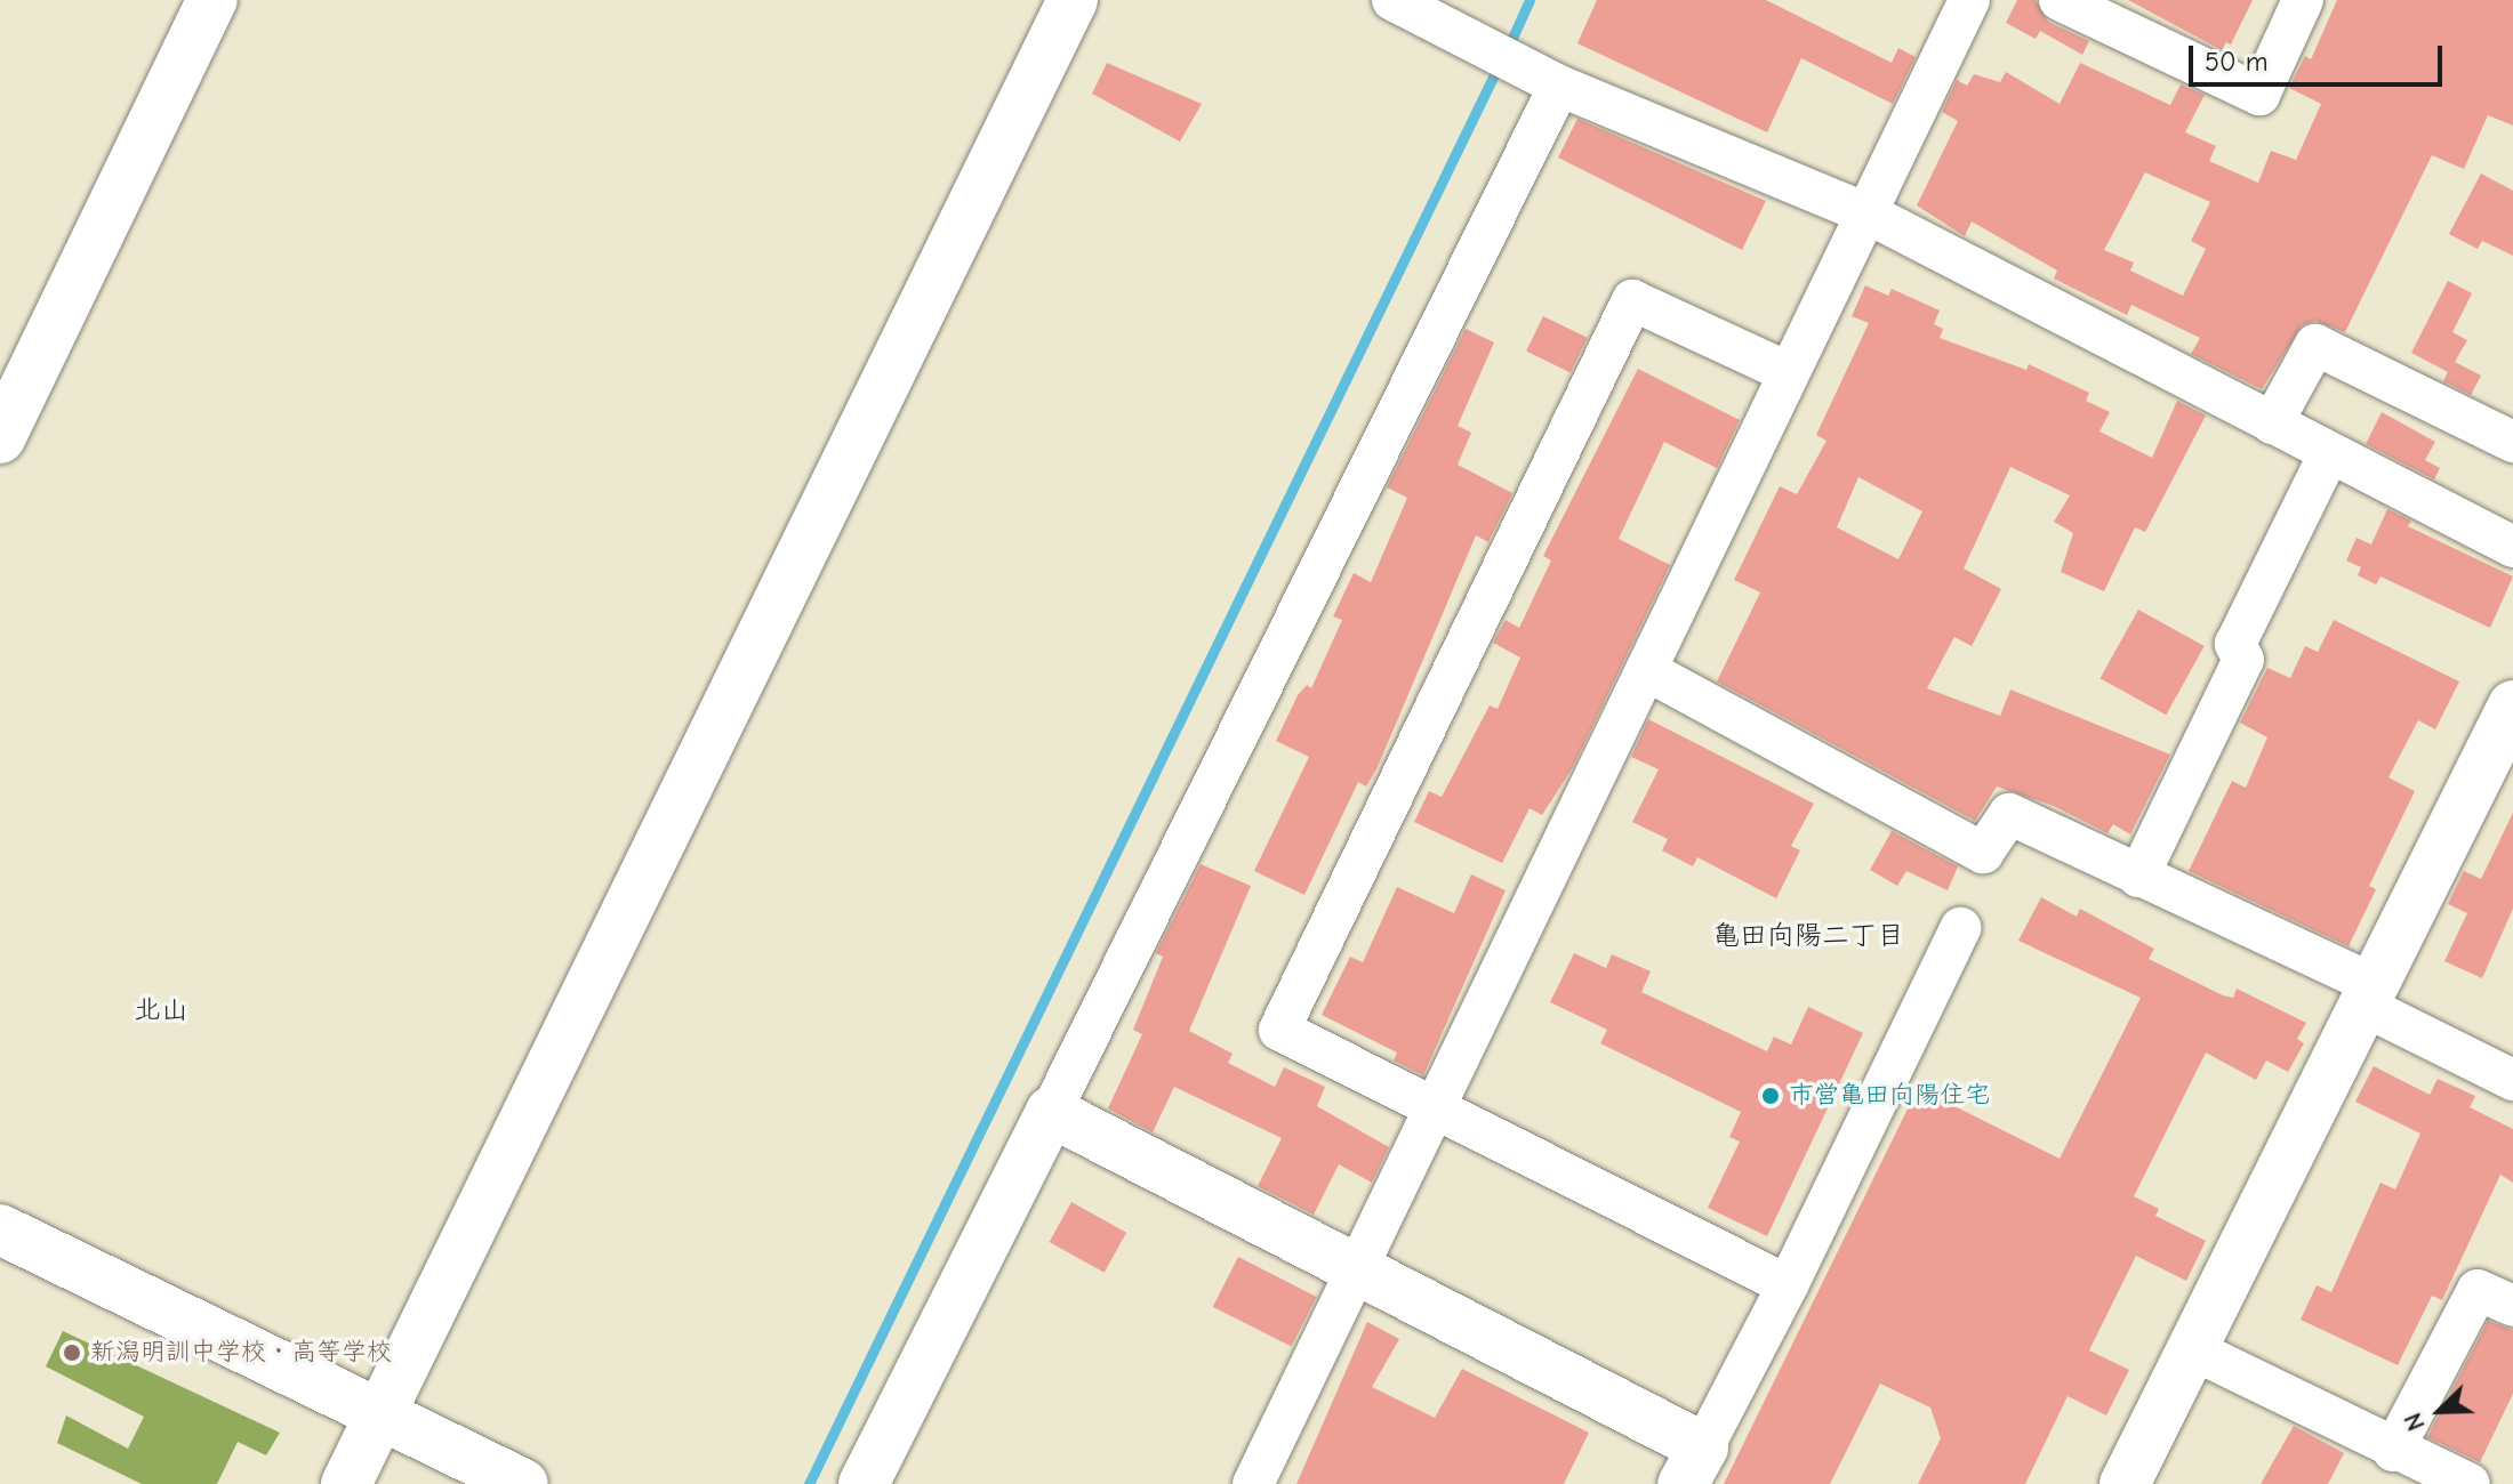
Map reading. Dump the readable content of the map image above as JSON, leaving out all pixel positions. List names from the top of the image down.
{
  "districts": ["亀田向陽二丁目", "北山"],
  "places": ["市営亀田向陽住宅", "新潟明訓中学校・高等学校"],
  "scale_bar": "50 m",
  "north": "bottom left"
}
